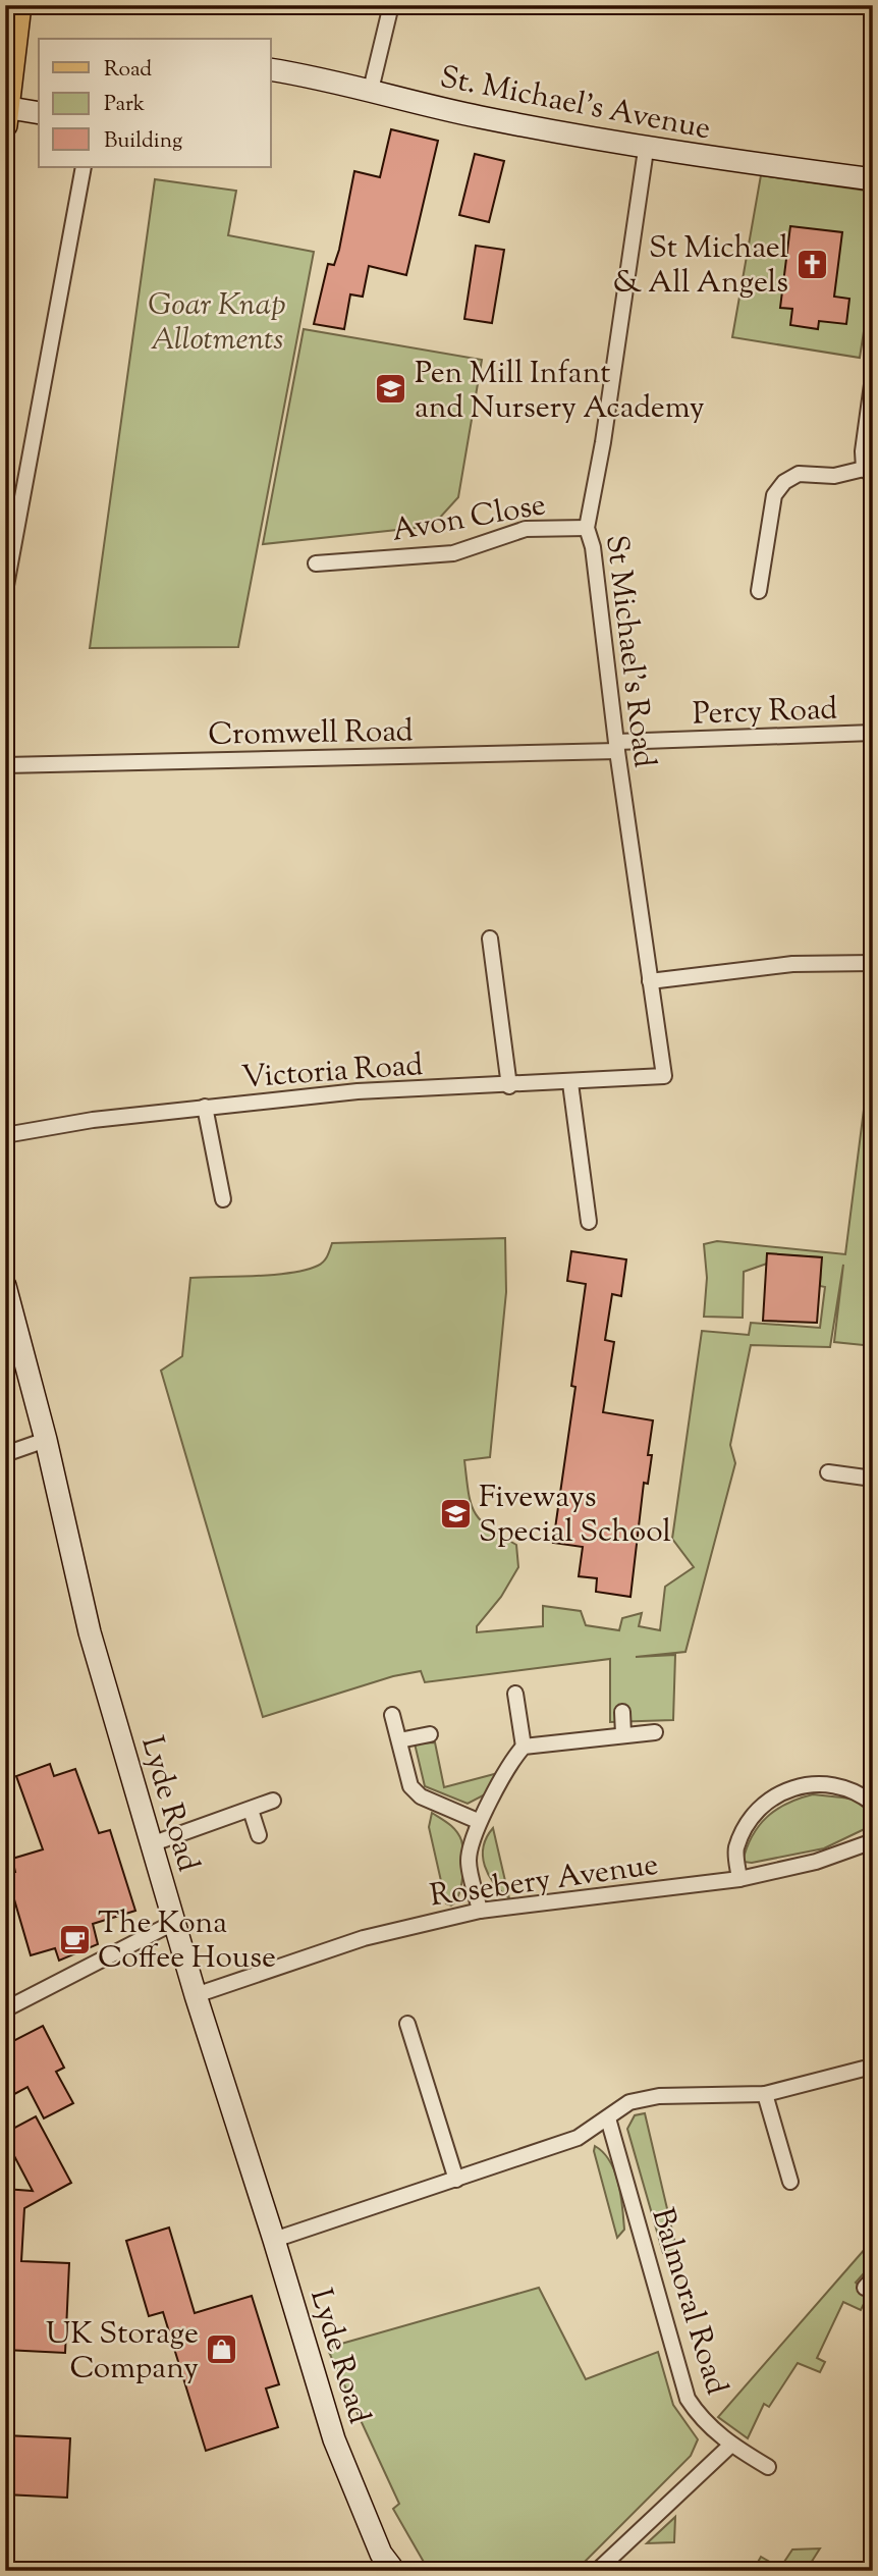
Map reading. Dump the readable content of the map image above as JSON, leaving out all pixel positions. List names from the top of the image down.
{
  "streets": {
    "street": [
      "St. Michael's Avenue",
      "Avon Close",
      "St Michael's Road",
      "Percy Road",
      "Cromwell Road",
      "Victoria Road",
      "Lyde Road",
      "Rosebery Avenue",
      "Balmoral Road"
    ]
  },
  "crossings": [
    ["St. Michael's Avenue", "St Michael's Road"],
    ["Avon Close", "St Michael's Road"],
    ["St Michael's Road", "Percy Road"],
    ["St Michael's Road", "Cromwell Road"],
    ["St Michael's Road", "Victoria Road"],
    ["Percy Road", "Cromwell Road"],
    ["Lyde Road", "Rosebery Avenue"]
  ],
  "parks": ["Goar Knap Allotments"],
  "places": {
    "church": ["St Michael & All Angels"],
    "school or university": ["Pen Mill Infant and Nursery Academy", "Fiveways Special School"],
    "cafe": ["The Kona Coffee House"],
    "shop": ["UK Storage Company"]
  },
  "legend": ["Road", "Park", "Building"]
}
